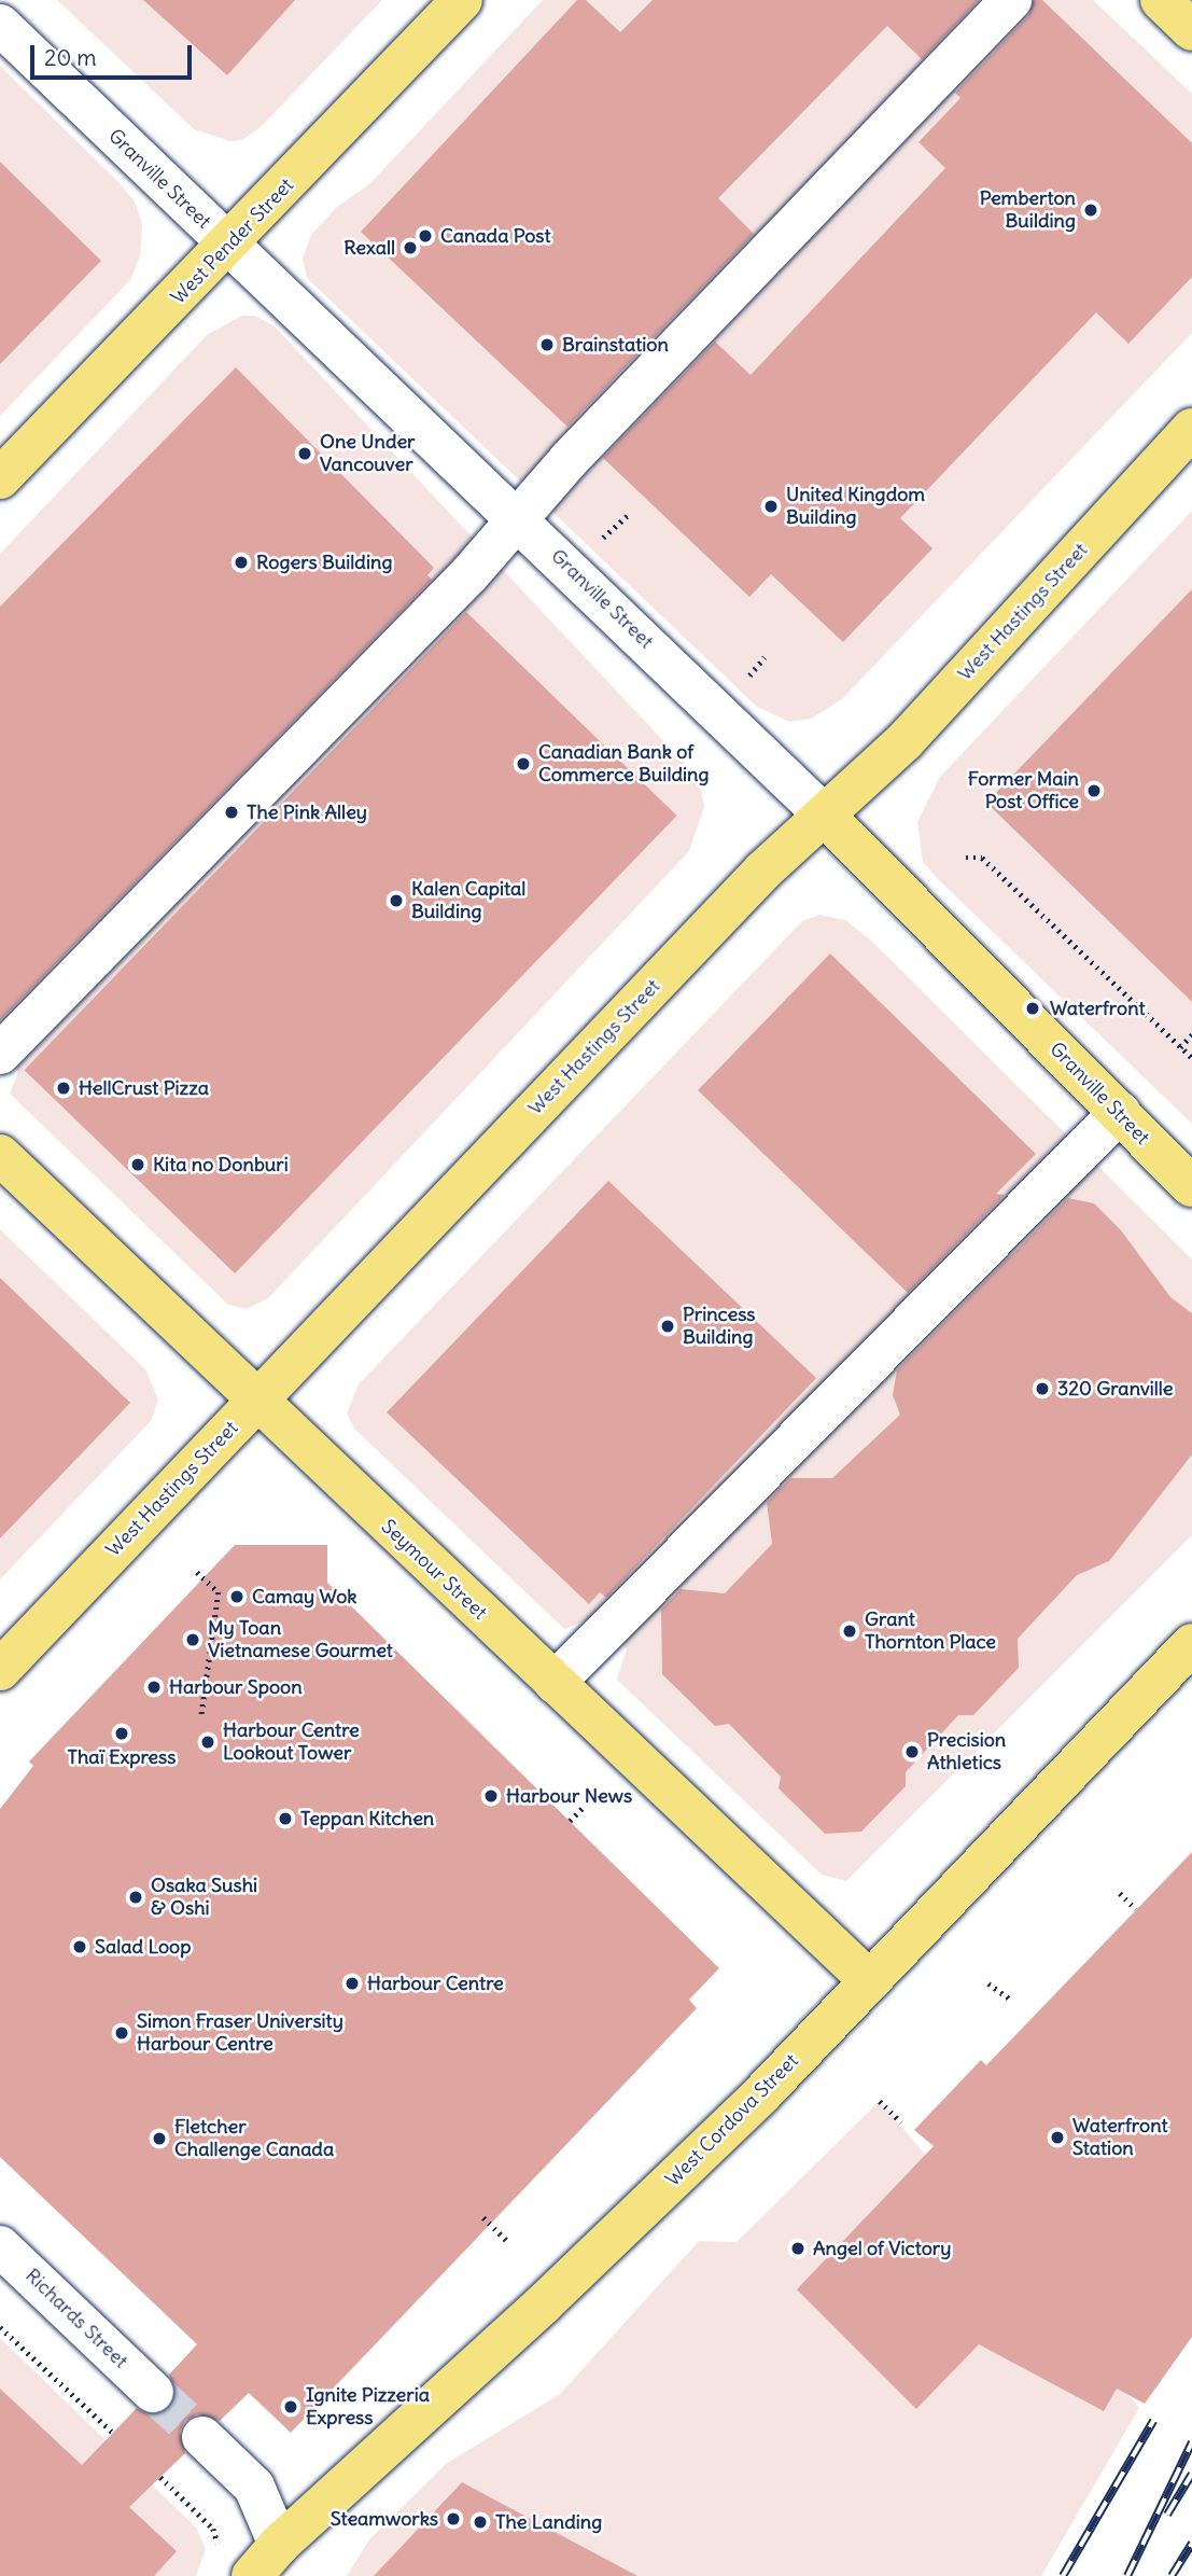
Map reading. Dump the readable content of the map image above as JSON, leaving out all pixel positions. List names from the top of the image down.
{
  "streets": {
    "main road": [
      "Granville Street",
      "West Pender Street",
      "West Hastings Street",
      "Seymour Street",
      "West Cordova Street"
    ],
    "street": ["Richards Street"]
  },
  "crossings": [
    ["Granville Street", "West Pender Street"],
    ["Granville Street", "West Hastings Street"],
    ["West Hastings Street", "Seymour Street"],
    ["Seymour Street", "West Cordova Street"]
  ],
  "places": [
    "Pemberton Building",
    "Canada Post",
    "Rexall",
    "Brainstation",
    "One Under Vancouver",
    "United Kingdom Building",
    "Rogers Building",
    "Canadian Bank of Commerce Building",
    "Former Main Post Office",
    "The Pink Alley",
    "Kalen Capital Building",
    "Waterfront",
    "HellCrust Pizza",
    "Kita no Donburi",
    "Princess Building",
    "320 Granville",
    "Camay Wok",
    "Grant Thornton Place",
    "My Toan Vietnamese Gourmet",
    "Harbour Spoon",
    "Thaï Express",
    "Harbour Centre Lookout Tower",
    "Precision Athletics",
    "Harbour News",
    "Teppan Kitchen",
    "Osaka Sushi & Oshi",
    "Salad Loop",
    "Harbour Centre",
    "Simon Fraser University Harbour Centre",
    "Waterfront Station",
    "Fletcher Challenge Canada",
    "Angel of Victory",
    "Ignite Pizzeria Express",
    "Steamworks",
    "The Landing"
  ],
  "scale_bar": "20 m"
}
